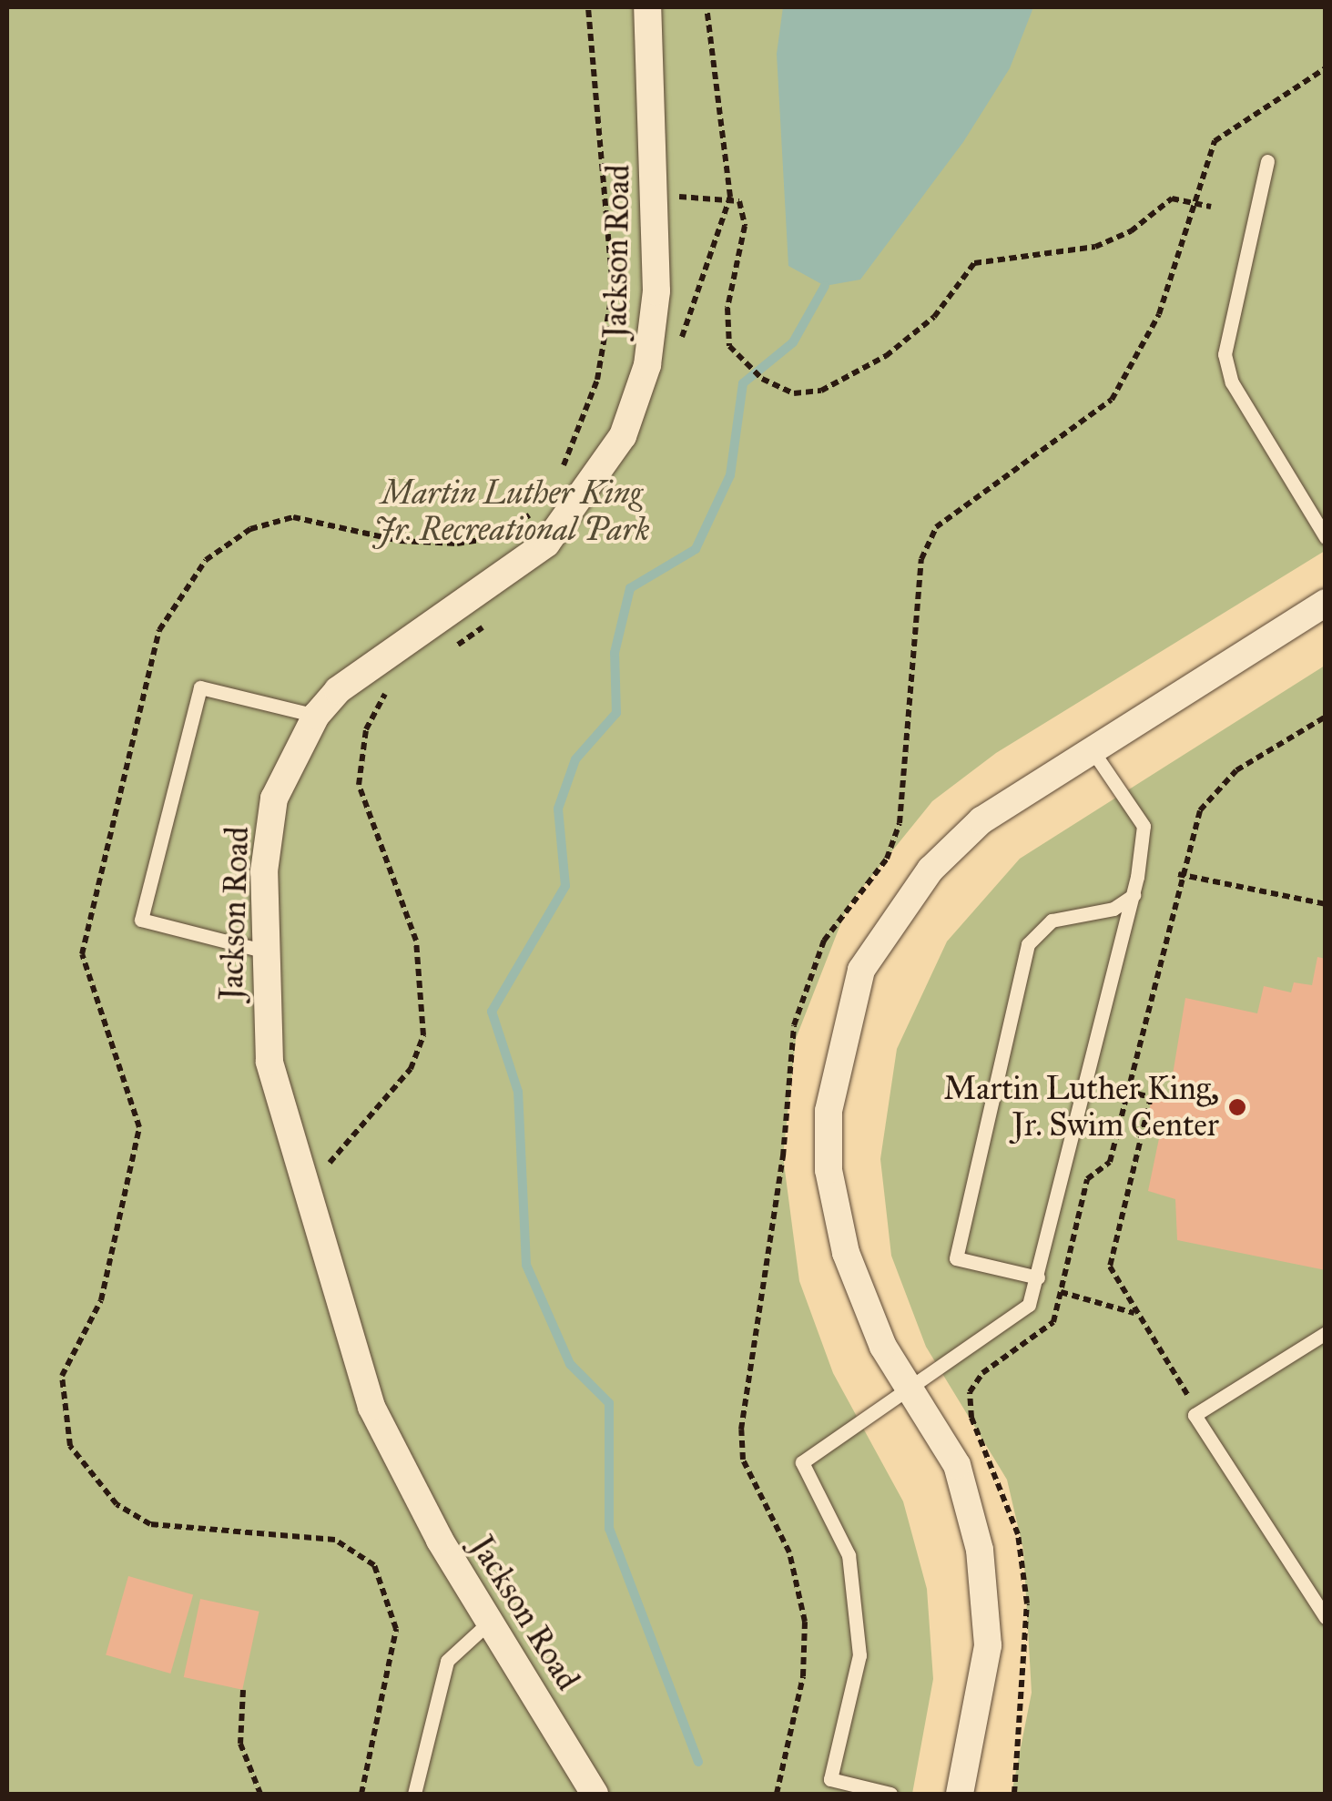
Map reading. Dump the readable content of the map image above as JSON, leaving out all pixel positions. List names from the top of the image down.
{
  "streets": {
    "street": ["Jackson Road"]
  },
  "parks": ["Martin Luther King Jr. Recreational Park"],
  "places": ["Martin Luther King, Jr. Swim Center"]
}
